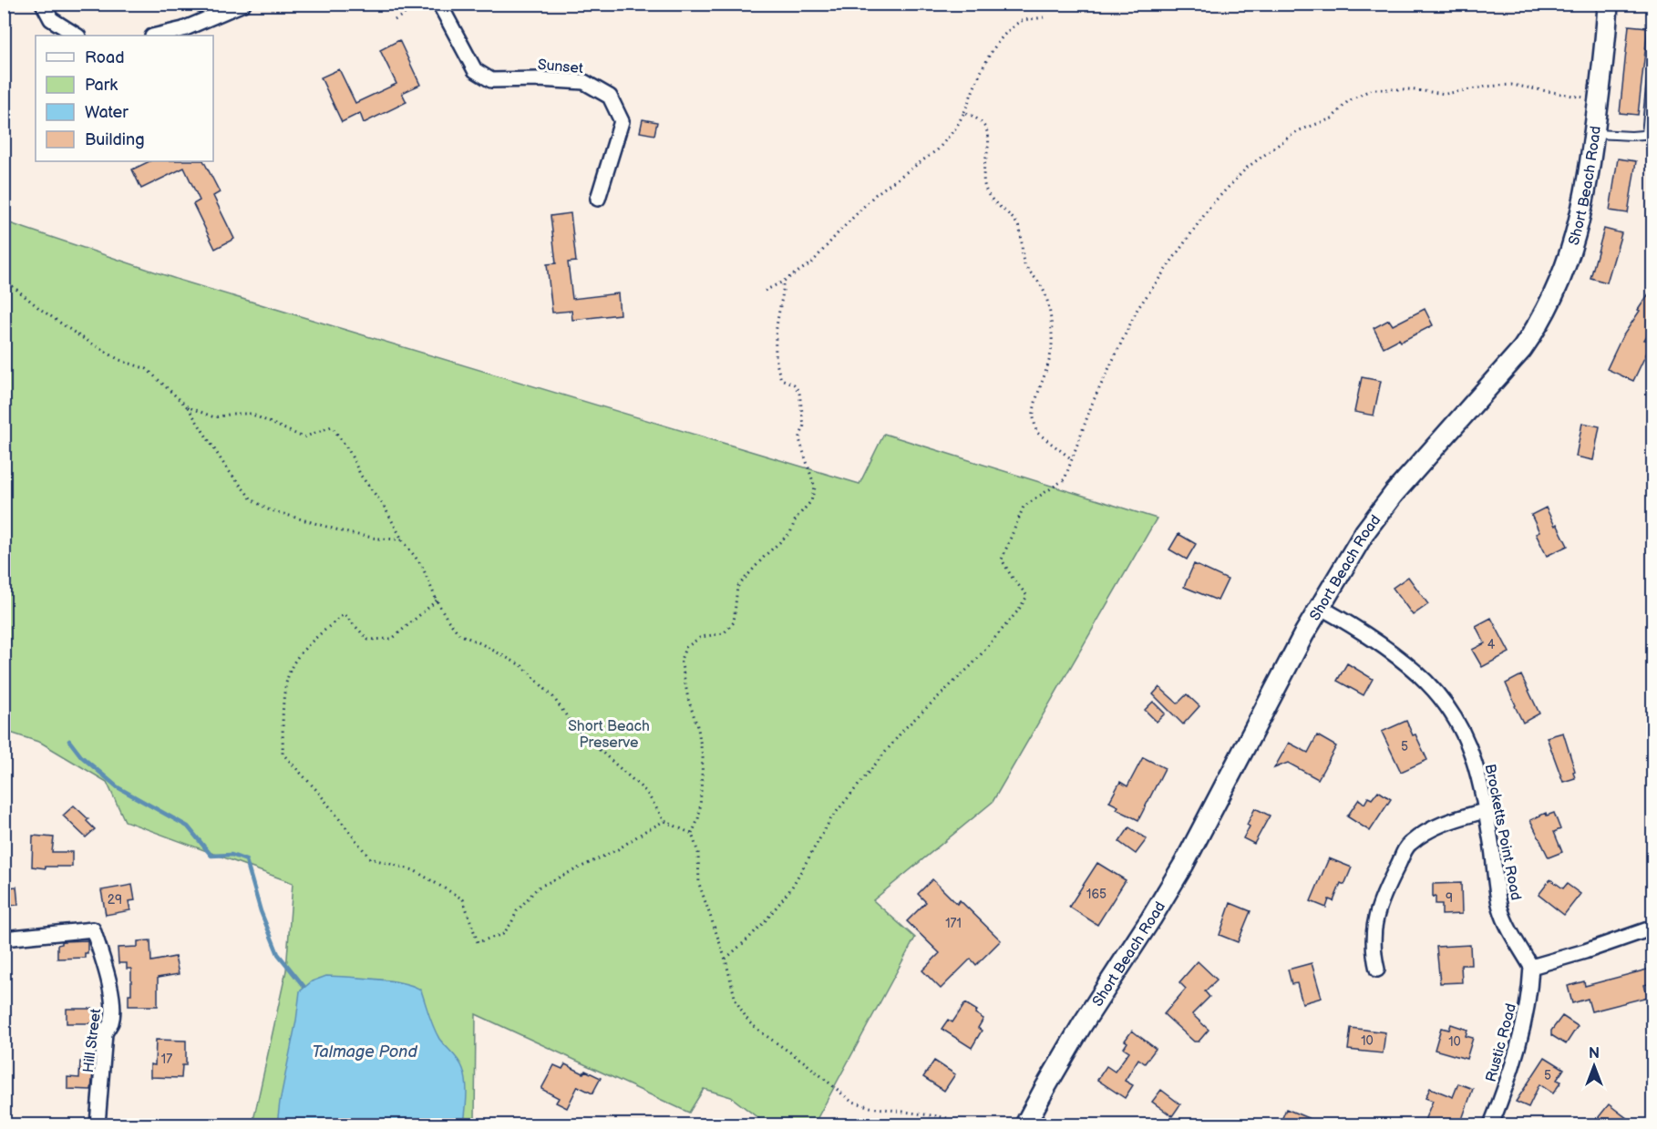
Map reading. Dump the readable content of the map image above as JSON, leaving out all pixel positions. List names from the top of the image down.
{
  "streets": {
    "main road": ["Short Beach Road"],
    "street": [
      "Sunset",
      "Brocketts Point Road",
      "Hill Street",
      "Rustic Road"
    ]
  },
  "crossings": [
    ["Short Beach Road", "Brocketts Point Road"],
    ["Brocketts Point Road", "Rustic Road"]
  ],
  "water": ["Talmage Pond"],
  "parks": ["Short Beach Preserve"],
  "house_numbers": [
    "4",
    "5",
    "165",
    "9",
    "29",
    "171",
    "10",
    "10",
    "17",
    "5"
  ],
  "legend": [
    "Road",
    "Park",
    "Water",
    "Building"
  ],
  "north": "top"
}
